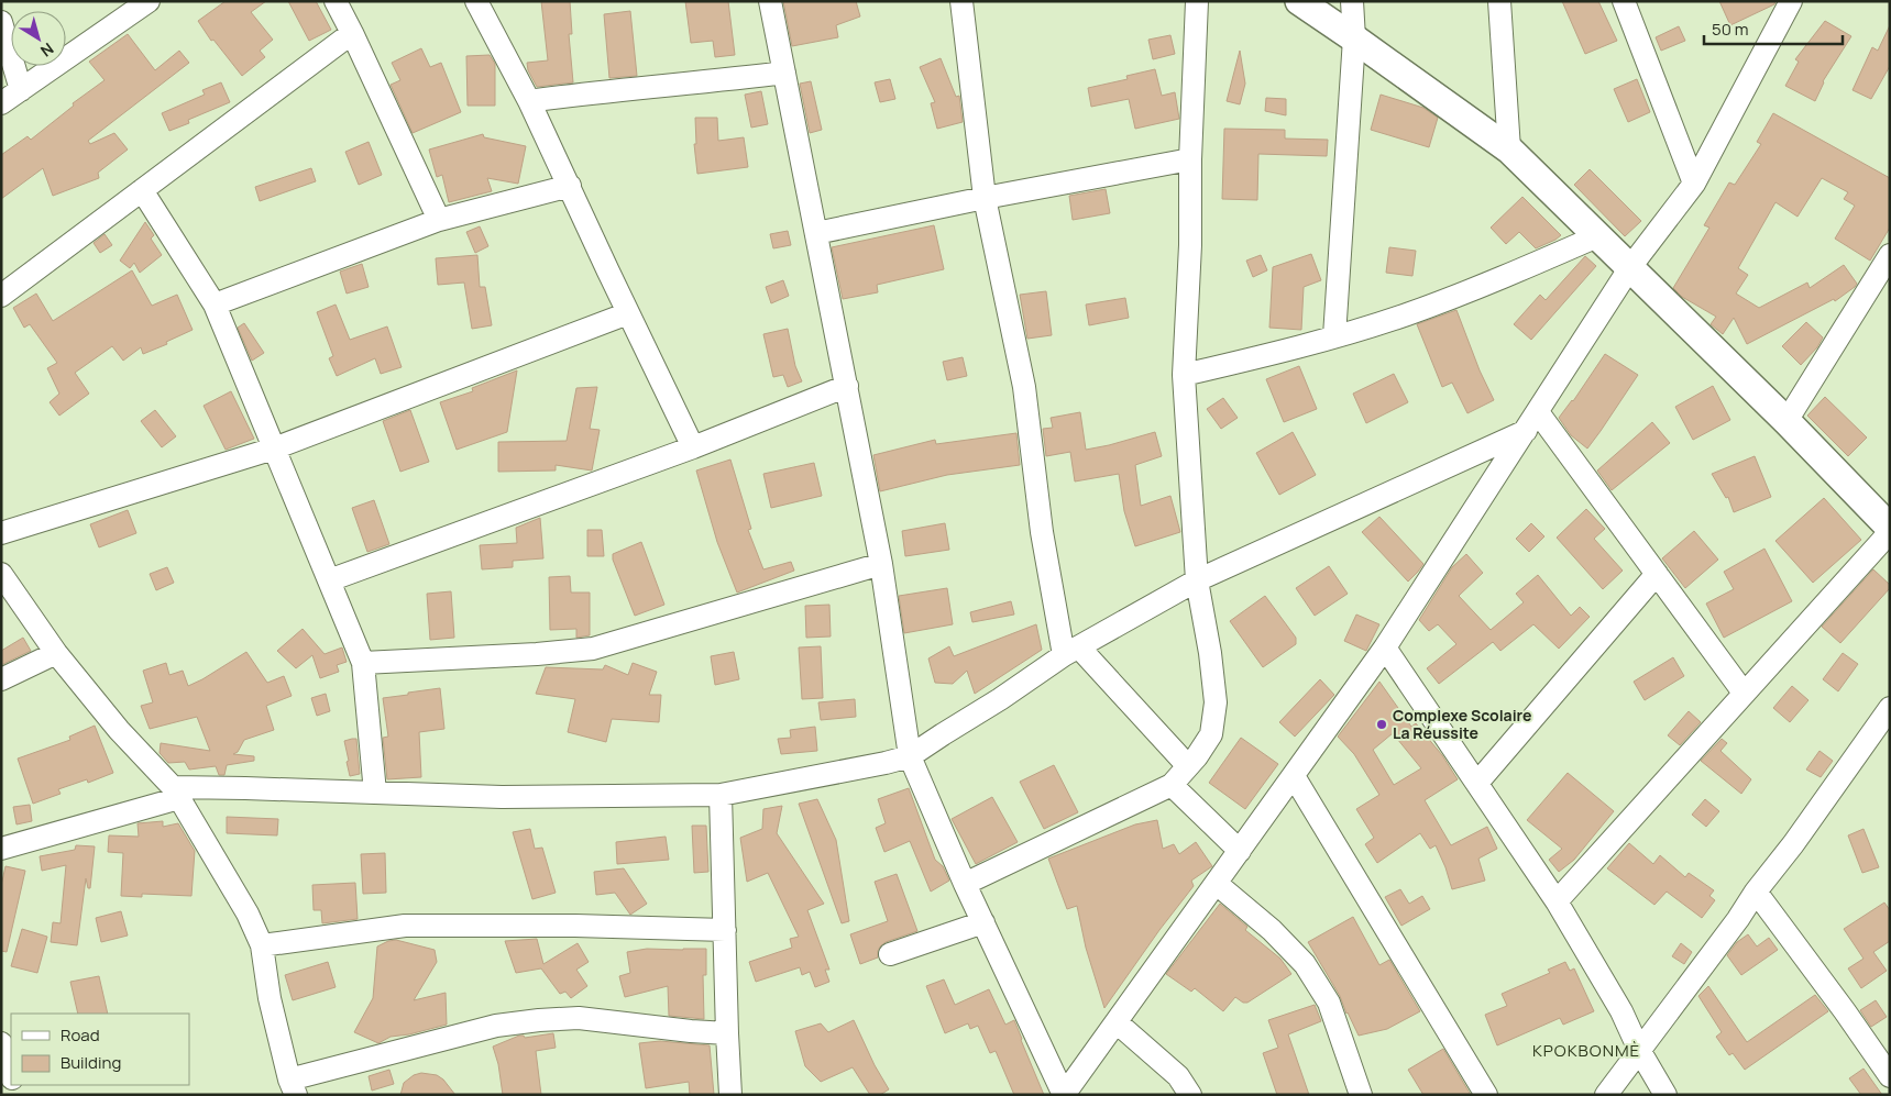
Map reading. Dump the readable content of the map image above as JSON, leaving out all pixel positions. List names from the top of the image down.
{
  "districts": ["KPOKBONMÈ"],
  "places": ["Complexe Scolaire La Réussite"],
  "legend": ["Road", "Building"],
  "scale_bar": "50 m",
  "north": "bottom right"
}
